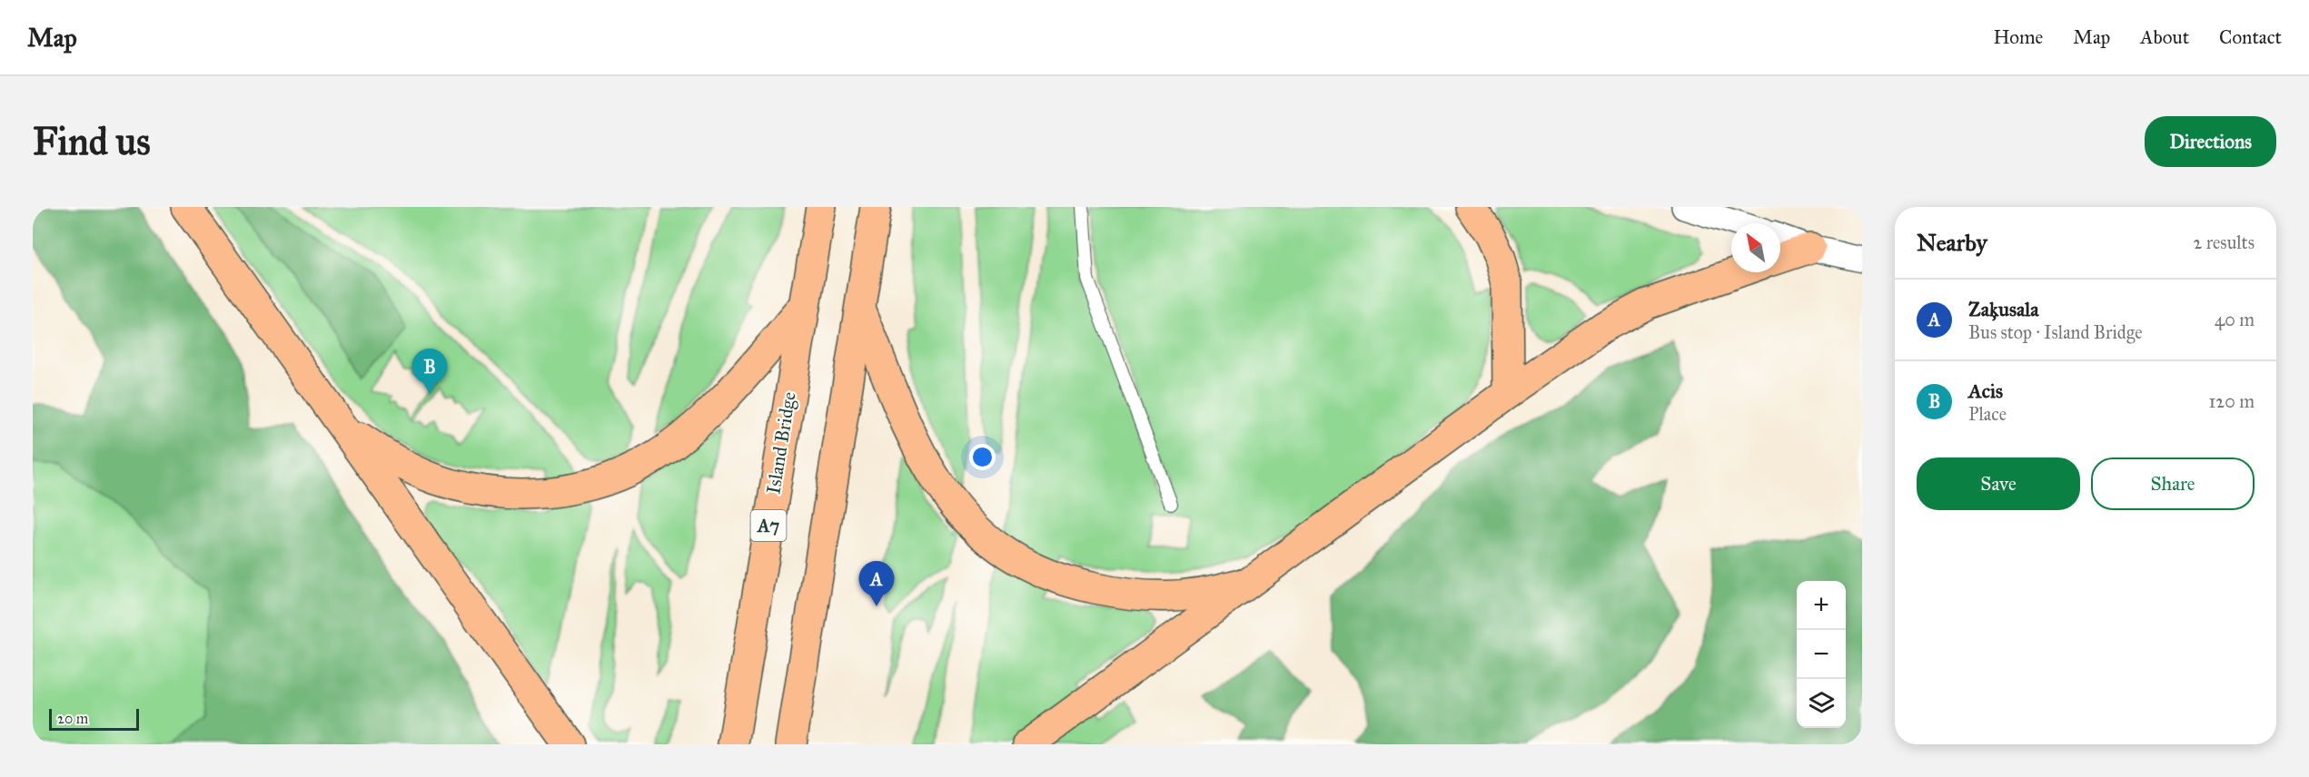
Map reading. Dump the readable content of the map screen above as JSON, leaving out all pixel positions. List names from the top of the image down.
{
  "streets": {
    "highway": ["Island Bridge", "A7"]
  },
  "scale_bar": "20 m",
  "north": "top left",
  "page": {
    "header": "Map",
    "nav": [
      "Home",
      "Map",
      "About",
      "Contact"
    ],
    "buttons": [
      "Directions",
      ["Save", "Share"]
    ],
    "title": "Find us",
    "heading": ["Nearby", "2 results"],
    "list": [
      {
        "mark": "A",
        "name": "Zaķusala",
        "note": "Bus stop · Island Bridge",
        "value": "40 m"
      },
      {
        "mark": "B",
        "name": "Acis",
        "note": "Place",
        "value": "120 m"
      }
    ],
    "pins": ["B", "A"],
    "map_buttons": ["+", "−"],
    "scale": "20 m"
  }
}
